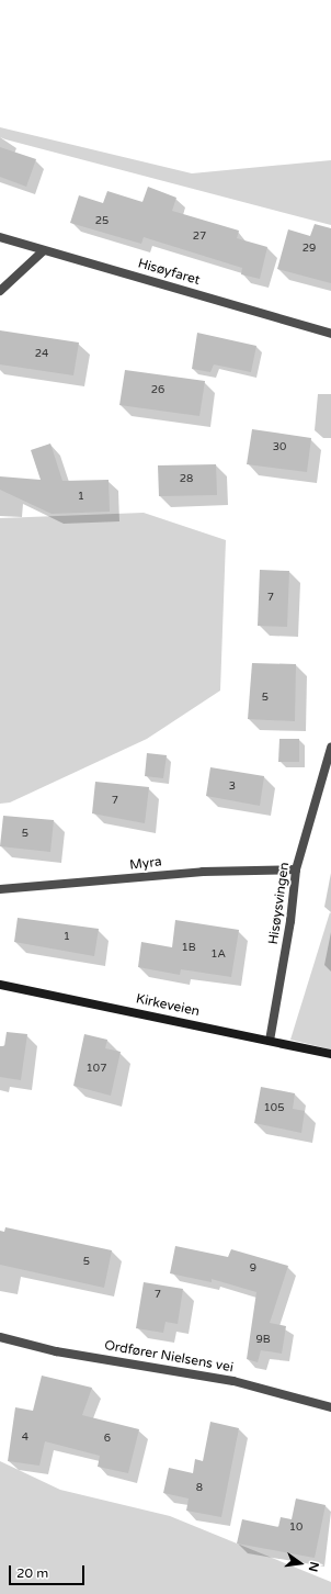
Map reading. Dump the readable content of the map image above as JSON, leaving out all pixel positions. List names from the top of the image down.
{
  "streets": {
    "main road": ["Kirkeveien"],
    "street": [
      "Hisøyfaret",
      "Myra",
      "Hisøysvingen",
      "Ordfører Nielsens vei"
    ]
  },
  "crossings": [
    ["Myra", "Hisøysvingen"],
    ["Hisøysvingen", "Kirkeveien"]
  ],
  "house_numbers": [
    "25",
    "27",
    "29",
    "24",
    "26",
    "30",
    "28",
    "1",
    "7",
    "5",
    "3",
    "7",
    "5",
    "1",
    "1B",
    "1A",
    "107",
    "105",
    "5",
    "9",
    "7",
    "9B",
    "4",
    "6",
    "8",
    "10"
  ],
  "scale_bar": "20 m",
  "north": "right"
}
